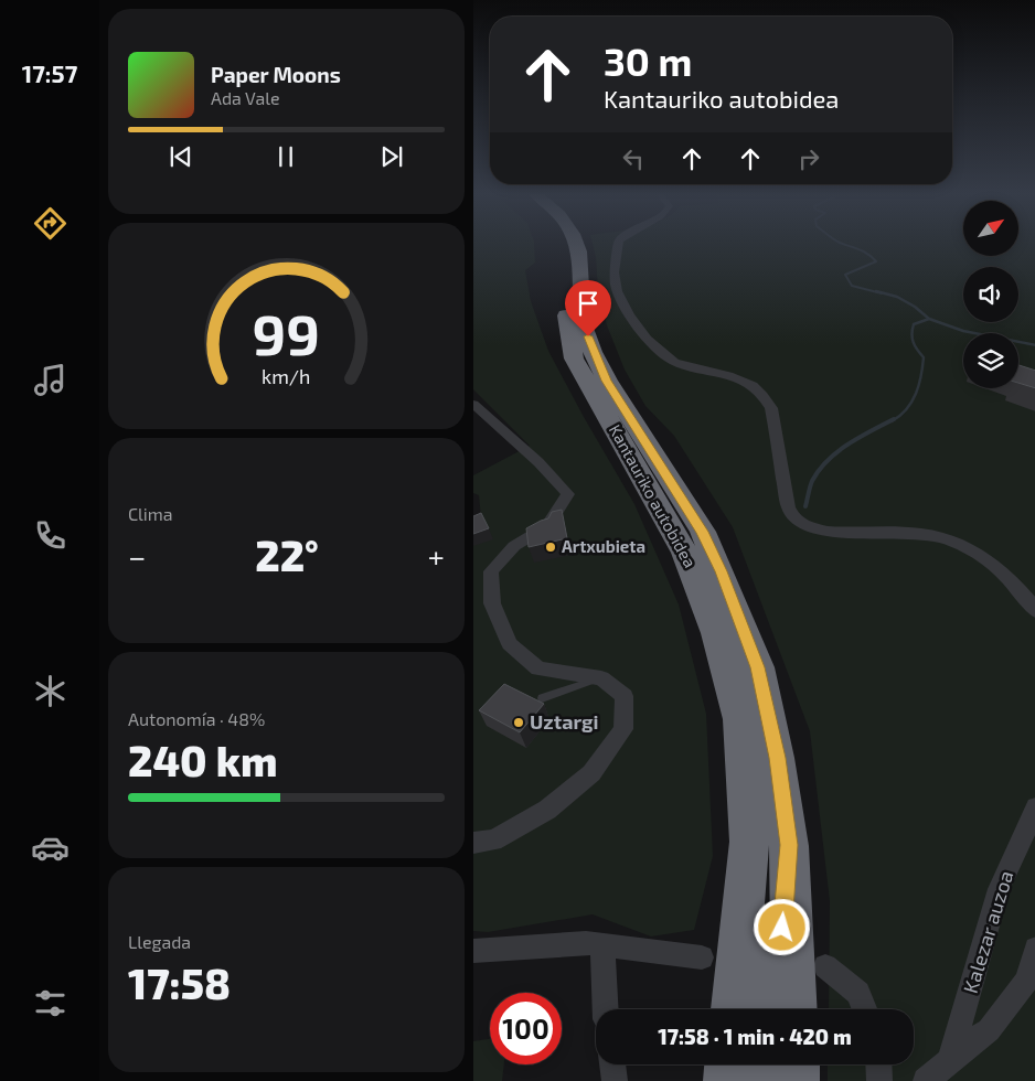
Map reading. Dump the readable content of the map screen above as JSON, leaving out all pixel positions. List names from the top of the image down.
{
  "streets": {
    "highway": ["Kantauriko autobidea"],
    "street": ["Kalezar auzoa"]
  },
  "places": ["Artxubieta", "Uztargi"],
  "north": "top right",
  "page": {
    "tabs": "17:57",
    "turn": ["30 m", "Kantauriko autobidea"],
    "song": ["Paper Moons", "Ada Vale"],
    "tile": [
      "Clima",
      ["Autonomía · 48%", "240 km"],
      ["Llegada", "17:58"]
    ],
    "heat": ["−", "22°", "+"],
    "limit": "100",
    "trip": "17:58 · 1 min · 420 m",
    "gauge": ["99", "km/h"]
  }
}
